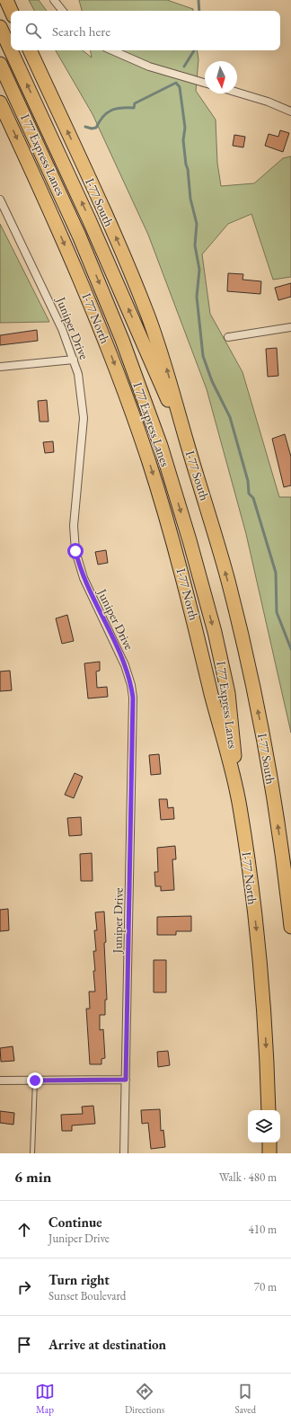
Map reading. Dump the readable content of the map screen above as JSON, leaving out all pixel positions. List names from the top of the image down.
{
  "streets": {
    "highway": ["I 77 Express Lanes", "I-77 South", "I-77 North"],
    "street": ["Juniper Drive"]
  },
  "crossings": [
    ["I 77 Express Lanes", "I-77 South"],
    ["I 77 Express Lanes", "I-77 North"]
  ],
  "one_way": ["I-77 South", "I-77 North"],
  "north": "bottom",
  "page": {
    "search": "Search here",
    "heading": ["6 min", "Walk · 480 m"],
    "list": [
      ["Continue", "Juniper Drive", "410 m"],
      ["Turn right", "Sunset Boulevard", "70 m"],
      "Arrive at destination"
    ],
    "nav": ["Map", "Directions", "Saved"]
  }
}
